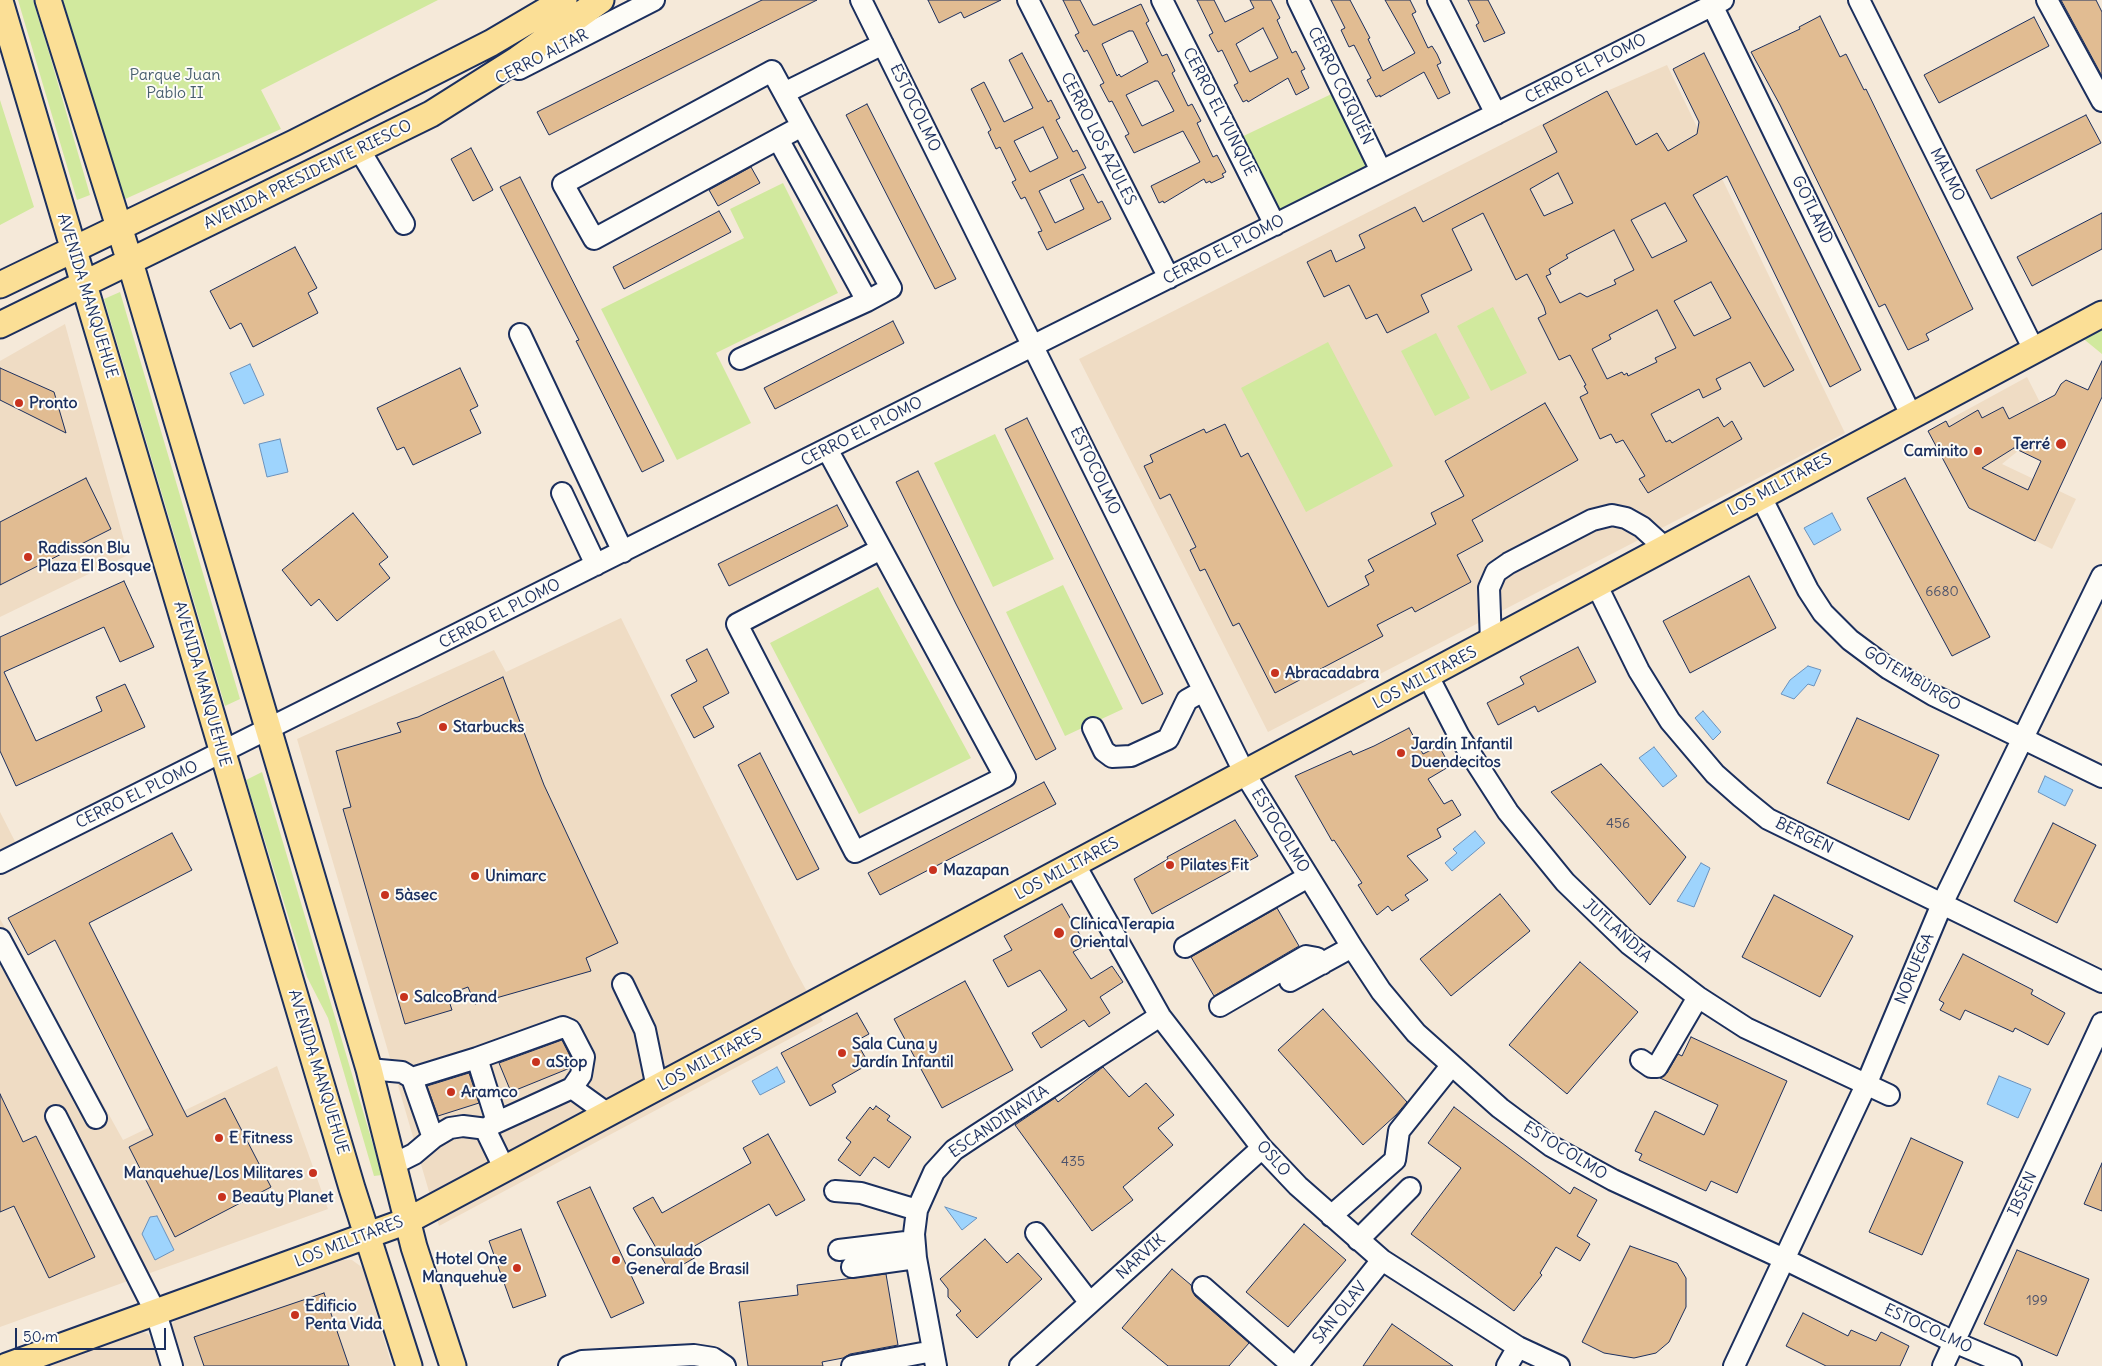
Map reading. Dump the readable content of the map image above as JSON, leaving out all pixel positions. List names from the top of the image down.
{
  "streets": {
    "main road": ["AVENIDA PRESIDENTE RIESCO", "AVENIDA MANQUEHUE", "LOS MILITARES"],
    "street": [
      "CERRO ALTAR",
      "CERRO EL PLOMO",
      "CERRO COIQUÉN",
      "ESTOCOLMO",
      "CERRO EL YUNQUE",
      "CERRO LOS AZULES",
      "MALMO",
      "GOTLAND",
      "GOTEMBURGO",
      "BERGEN",
      "JUTLANDIA",
      "NORUEGA",
      "ESCANDINAVIA",
      "OSLO",
      "IBSEN",
      "NARVIK",
      "SAN OLAV"
    ]
  },
  "crossings": [
    ["CERRO ALTAR", "AVENIDA PRESIDENTE RIESCO"],
    ["CERRO EL PLOMO", "CERRO COIQUÉN"],
    ["CERRO EL PLOMO", "ESTOCOLMO"],
    ["CERRO EL PLOMO", "CERRO EL YUNQUE"],
    ["CERRO EL PLOMO", "CERRO LOS AZULES"],
    ["CERRO EL PLOMO", "GOTLAND"],
    ["CERRO EL PLOMO", "AVENIDA MANQUEHUE"],
    ["ESTOCOLMO", "LOS MILITARES"],
    ["ESTOCOLMO", "NORUEGA"],
    ["ESTOCOLMO", "IBSEN"],
    ["AVENIDA PRESIDENTE RIESCO", "AVENIDA MANQUEHUE"],
    ["MALMO", "LOS MILITARES"],
    ["GOTLAND", "LOS MILITARES"],
    ["AVENIDA MANQUEHUE", "LOS MILITARES"],
    ["LOS MILITARES", "GOTEMBURGO"],
    ["LOS MILITARES", "BERGEN"],
    ["LOS MILITARES", "JUTLANDIA"],
    ["LOS MILITARES", "OSLO"],
    ["GOTEMBURGO", "NORUEGA"],
    ["BERGEN", "NORUEGA"],
    ["JUTLANDIA", "NORUEGA"],
    ["ESCANDINAVIA", "OSLO"],
    ["OSLO", "NARVIK"],
    ["OSLO", "SAN OLAV"]
  ],
  "parks": ["Parque Juan Pablo II"],
  "places": [
    "Pronto",
    "Terré",
    "Caminito",
    "Radisson Blu Plaza El Bosque",
    "Abracadabra",
    "Starbucks",
    "Jardín Infantil Duendecitos",
    "Pilates Fit",
    "Mazapan",
    "Unimarc",
    "5àsec",
    "Clínica Terapia Oriental",
    "SalcoBrand",
    "Sala Cuna y Jardín Infantil",
    "aStop",
    "Aramco",
    "E Fitness",
    "Manquehue/Los Militares",
    "Beauty Planet",
    "Consulado General de Brasil",
    "Hotel One Manquehue",
    "Edificio Penta Vida"
  ],
  "house_numbers": [
    "6680",
    "456",
    "435",
    "199"
  ],
  "scale_bar": "50 m"
}
